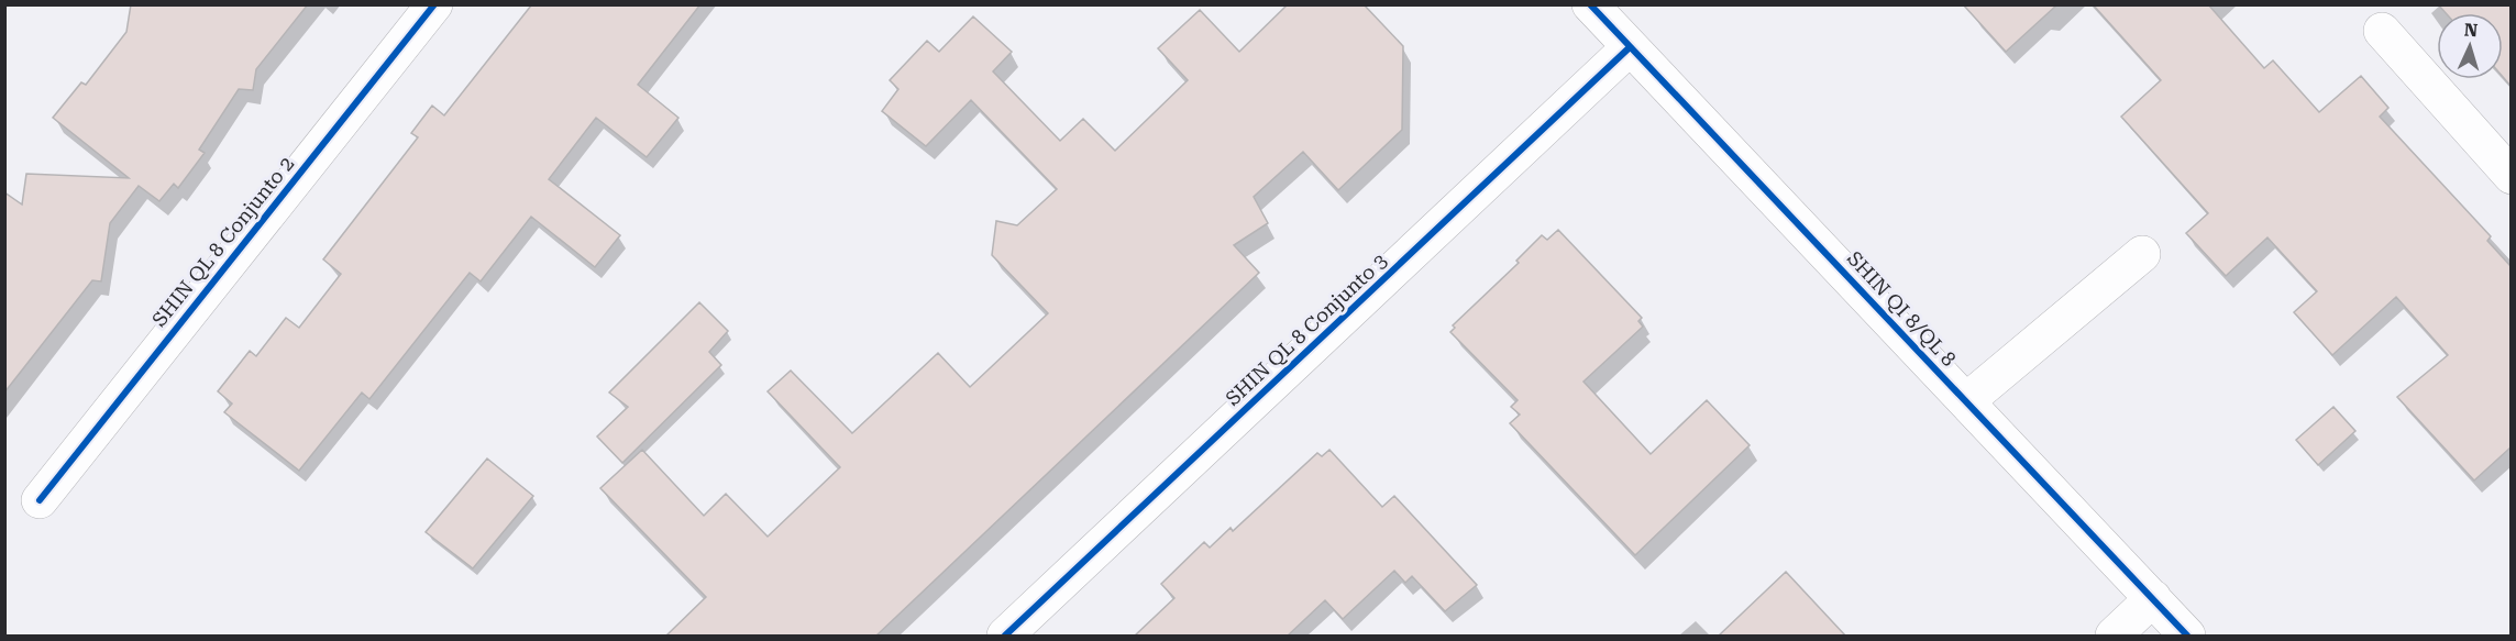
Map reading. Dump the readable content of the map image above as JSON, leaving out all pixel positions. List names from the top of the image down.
{
  "streets": {
    "street": ["SHIN QL 8 Conjunto 2", "SHIN QI 8/QL 8", "SHIN QL 8 Conjunto 3"]
  },
  "crossings": [
    ["SHIN QI 8/QL 8", "SHIN QL 8 Conjunto 3"]
  ],
  "north": "top"
}
